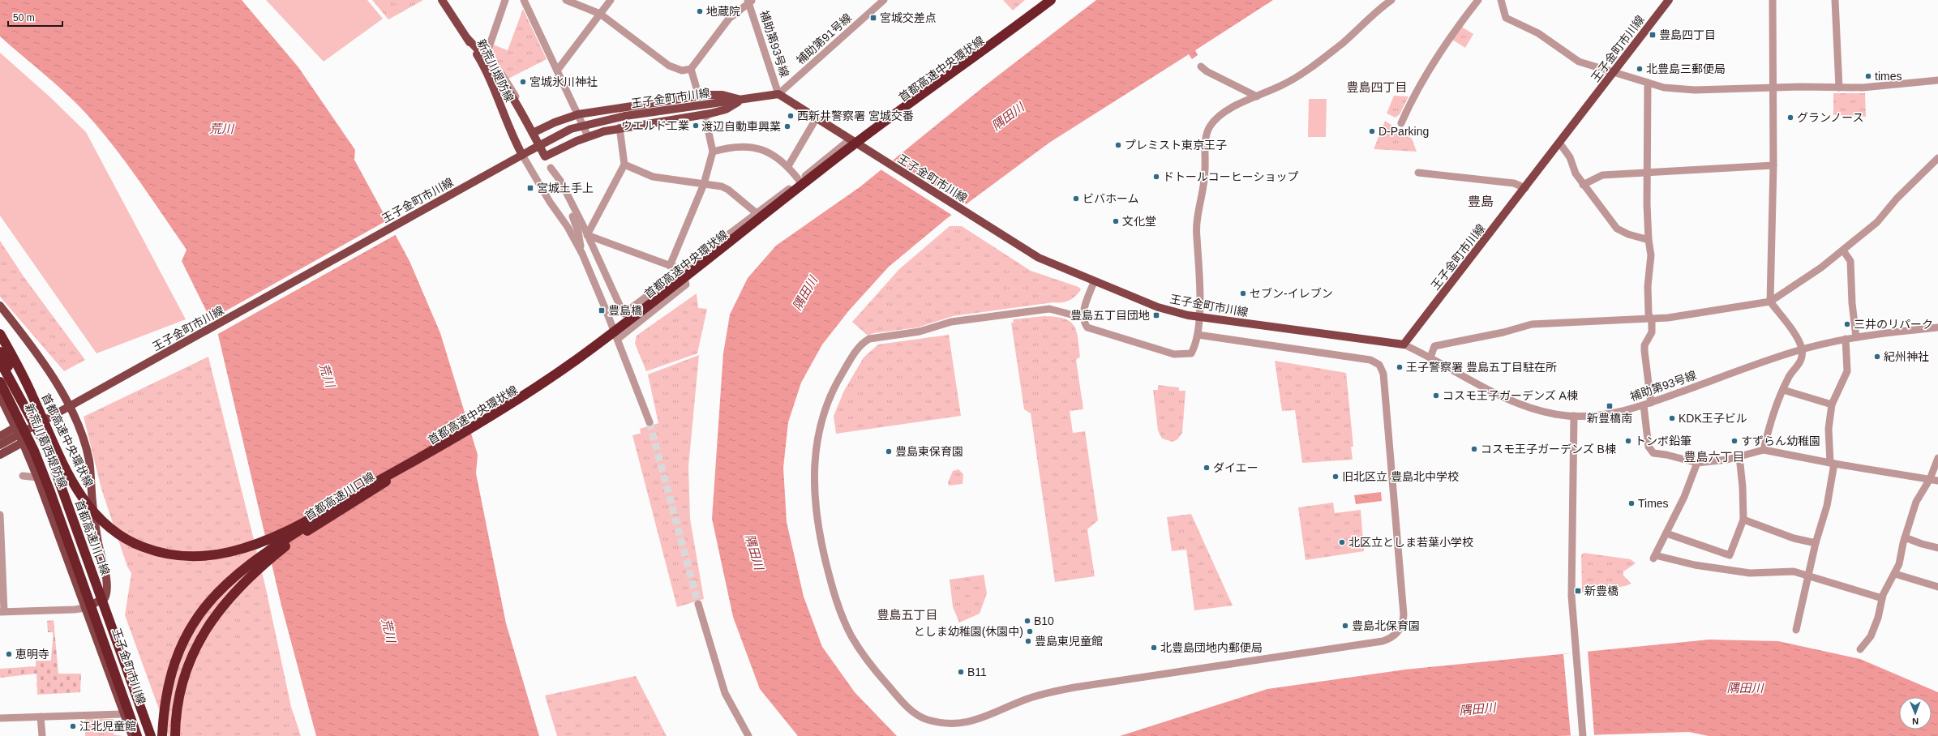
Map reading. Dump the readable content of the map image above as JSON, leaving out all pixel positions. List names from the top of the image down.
{
  "streets": {
    "highway": ["首都高速中央環状線", "首都高速川口線"],
    "main road": ["王子金町市川線", "新荒川堤防線", "新荒川葛西堤防線"],
    "street": ["補助第91号線", "補助第93号線"]
  },
  "crossings": [
    ["補助第91号線", "補助第93号線"],
    ["補助第91号線", "王子金町市川線"],
    ["補助第93号線", "王子金町市川線"],
    ["王子金町市川線", "新荒川堤防線"],
    ["王子金町市川線", "新荒川葛西堤防線"],
    ["首都高速中央環状線", "首都高速川口線"]
  ],
  "districts": [
    "豊島四丁目",
    "豊島",
    "豊島六丁目",
    "豊島五丁目"
  ],
  "water": ["隅田川", "荒川"],
  "places": {
    "other": [
      "地蔵院",
      "北豊島三郵便局",
      "times",
      "宮城氷川神社",
      "西新井警察署 宮城交番",
      "グランノース",
      "ウエルド工業",
      "渡辺自動車興業",
      "D-Parking",
      "プレミスト東京王子",
      "ドトールコーヒーショップ",
      "ビバホーム",
      "文化堂",
      "セブン-イレブン",
      "三井のリパーク",
      "紀州神社",
      "王子警察署 豊島五丁目駐在所",
      "コスモ王子ガーデンズ A棟",
      "KDK王子ビル",
      "トンボ鉛筆",
      "すずらん幼稚園",
      "コスモ王子ガーデンズ B棟",
      "豊島東保育園",
      "ダイエー",
      "旧北区立 豊島北中学校",
      "Times",
      "北区立としま若葉小学校",
      "B10",
      "豊島北保育園",
      "としま幼稚園(休園中)",
      "豊島東児童館",
      "北豊島団地内郵便局",
      "恵明寺",
      "B11",
      "江北児童館"
    ],
    "transit": [
      "宮城交差点",
      "豊島四丁目",
      "宮城土手上",
      "豊島橋",
      "豊島五丁目団地",
      "新豊橋南",
      "新豊橋"
    ]
  },
  "scale_bar": "50 m",
  "north": "bottom"
}
